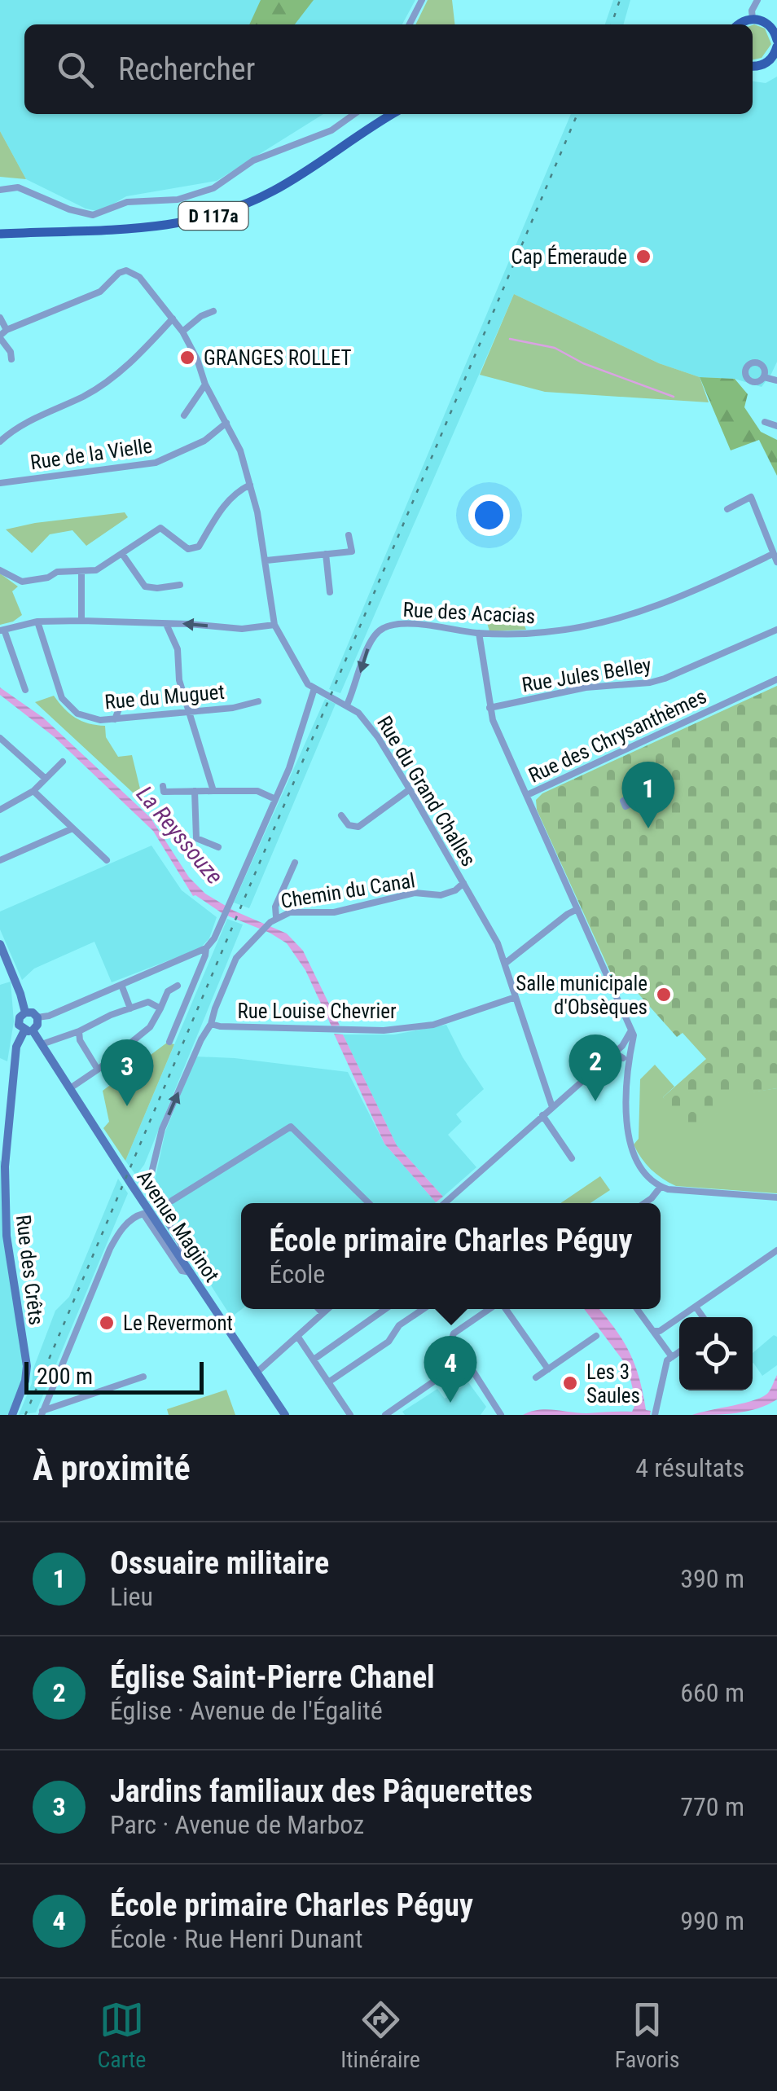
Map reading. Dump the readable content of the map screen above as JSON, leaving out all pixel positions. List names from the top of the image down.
{
  "streets": {
    "main road": ["D 117a", "Avenue Maginot", "Rue des Crêts"],
    "street": [
      "Rue de la Vielle",
      "Rue des Acacias",
      "Rue Jules Belley",
      "Rue du Muguet",
      "Rue des Chrysanthèmes",
      "Rue du Grand Challes",
      "Chemin du Canal",
      "Rue Louise Chevrier"
    ]
  },
  "crossings": [
    ["Rue de la Vielle", "Rue du Grand Challes"],
    ["Rue des Acacias", "Rue du Grand Challes"],
    ["Rue du Grand Challes", "Chemin du Canal"],
    ["Rue du Grand Challes", "Rue Louise Chevrier"],
    ["Chemin du Canal", "Rue Louise Chevrier"],
    ["Chemin du Canal", "Avenue Maginot"],
    ["Avenue Maginot", "Rue des Crêts"]
  ],
  "one_way": ["Chemin du Canal"],
  "water": ["La Reyssouze"],
  "places": [
    "Cap Émeraude",
    "GRANGES ROLLET",
    "Salle municipale d'Obsèques",
    "Le Revermont",
    "Les 3 Saules"
  ],
  "scale_bar": "200 m",
  "page": {
    "search": "Rechercher",
    "pins": [
      "1",
      "2",
      "3",
      "4"
    ],
    "popup": ["École primaire Charles Péguy", "École"],
    "scale": "200 m",
    "heading": ["À proximité", "4 résultats"],
    "list": [
      {
        "mark": "1",
        "name": "Ossuaire militaire",
        "note": "Lieu",
        "value": "390 m"
      },
      {
        "mark": "2",
        "name": "Église Saint-Pierre Chanel",
        "note": "Église · Avenue de l'Égalité",
        "value": "660 m"
      },
      {
        "mark": "3",
        "name": "Jardins familiaux des Pâquerettes",
        "note": "Parc · Avenue de Marboz",
        "value": "770 m"
      },
      {
        "mark": "4",
        "name": "École primaire Charles Péguy",
        "note": "École · Rue Henri Dunant",
        "value": "990 m"
      }
    ],
    "nav": ["Carte", "Itinéraire", "Favoris"]
  }
}
